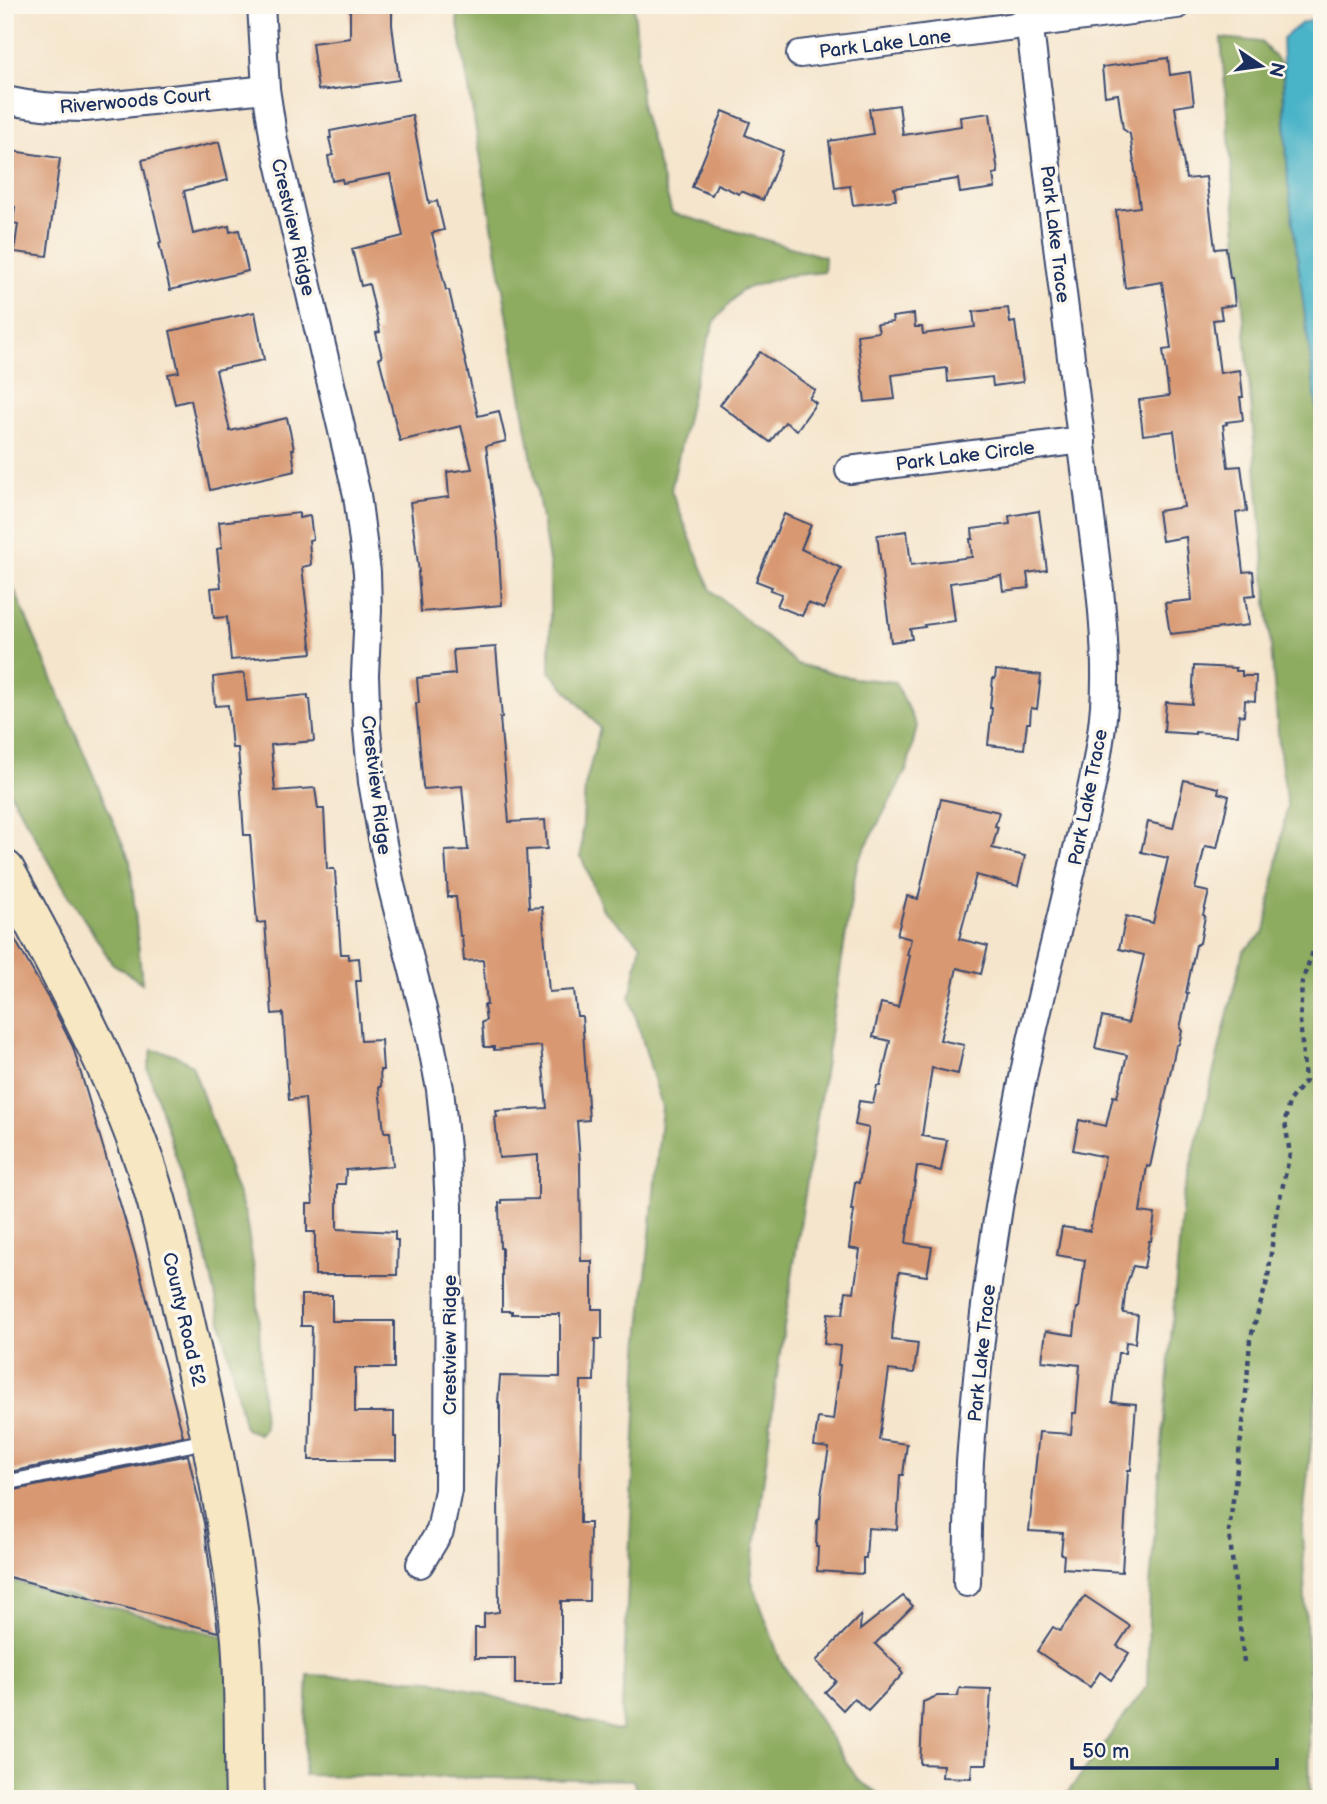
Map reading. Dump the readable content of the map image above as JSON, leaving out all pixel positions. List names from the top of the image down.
{
  "streets": {
    "main road": ["County Road 52"],
    "street": [
      "Park Lake Lane",
      "Riverwoods Court",
      "Crestview Ridge",
      "Park Lake Trace",
      "Park Lake Circle"
    ]
  },
  "crossings": [
    ["Park Lake Lane", "Park Lake Trace"],
    ["Riverwoods Court", "Crestview Ridge"],
    ["Park Lake Trace", "Park Lake Circle"]
  ],
  "scale_bar": "50 m",
  "north": "right"
}
